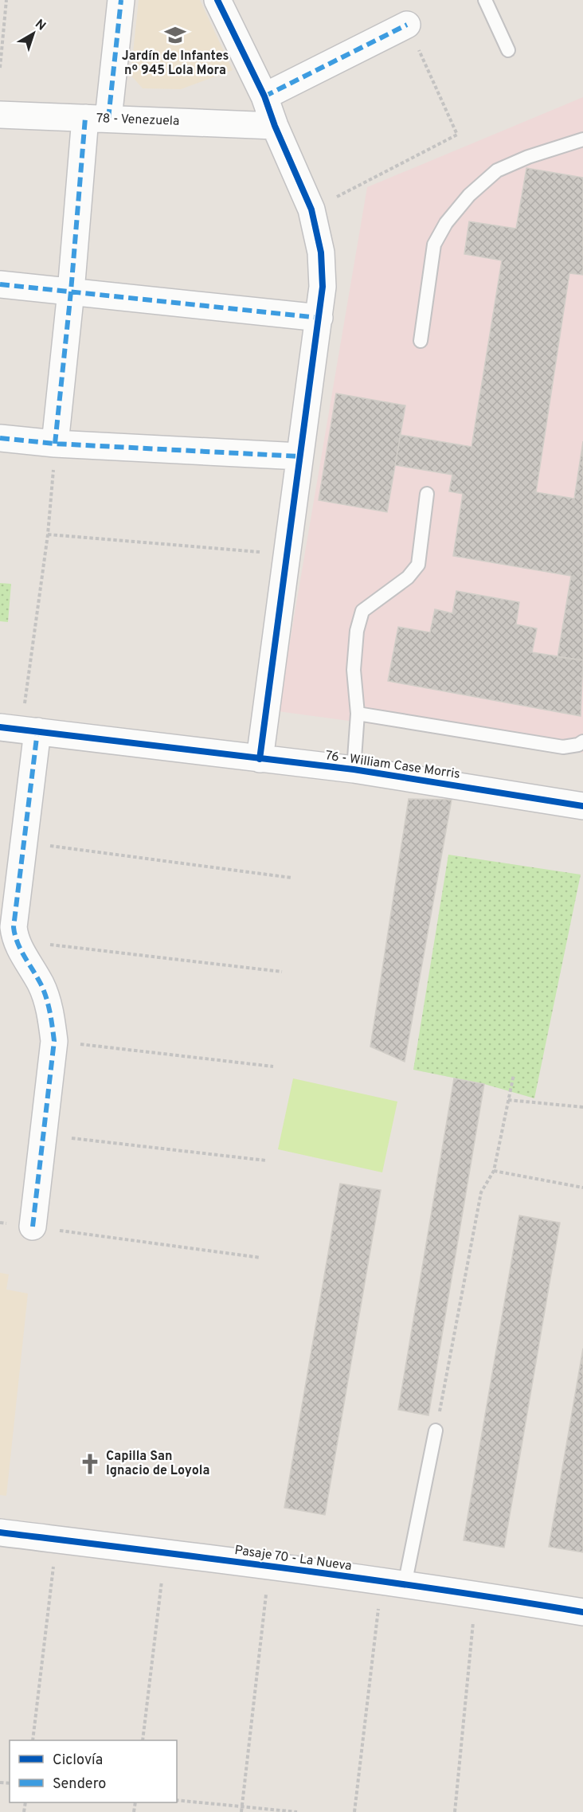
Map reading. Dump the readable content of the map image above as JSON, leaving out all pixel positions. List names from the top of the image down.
{
  "streets": {
    "street": ["78 - Venezuela", "76 - William Case Morris", "Pasaje 70 - La Nueva"]
  },
  "places": {
    "school or university": ["Jardín de Infantes nº 945 Lola Mora"],
    "church": ["Capilla San Ignacio de Loyola"]
  },
  "legend": ["Ciclovía", "Sendero"],
  "north": "top right"
}
